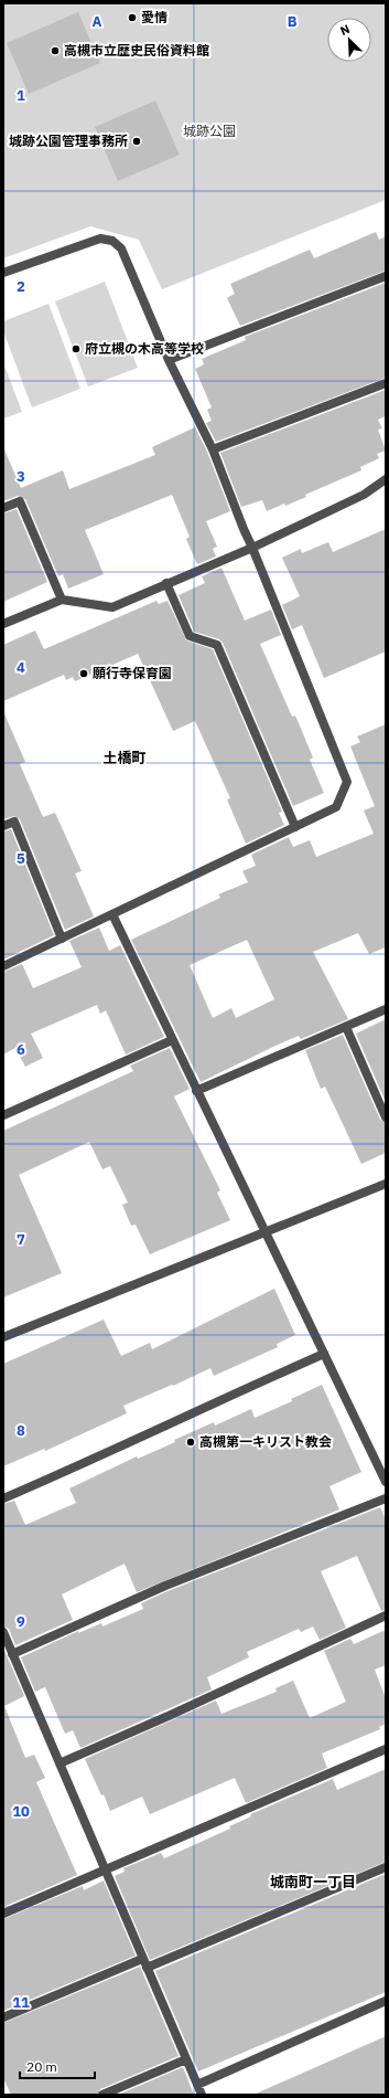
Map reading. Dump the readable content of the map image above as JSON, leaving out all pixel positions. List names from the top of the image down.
{
  "districts": ["土橋町", "城南町一丁目"],
  "parks": ["城跡公園"],
  "places": [
    "愛情",
    "高槻市立歴史民俗資料館",
    "城跡公園管理事務所",
    "府立槻の木高等学校",
    "願行寺保育園",
    "高槻第一キリスト教会"
  ],
  "scale_bar": "20 m",
  "north": "top left",
  "grid": {
    "columns": ["A", "B"],
    "rows": [
      "1",
      "2",
      "3",
      "4",
      "5",
      "6",
      "7",
      "8",
      "9",
      "10",
      "11"
    ]
  }
}
